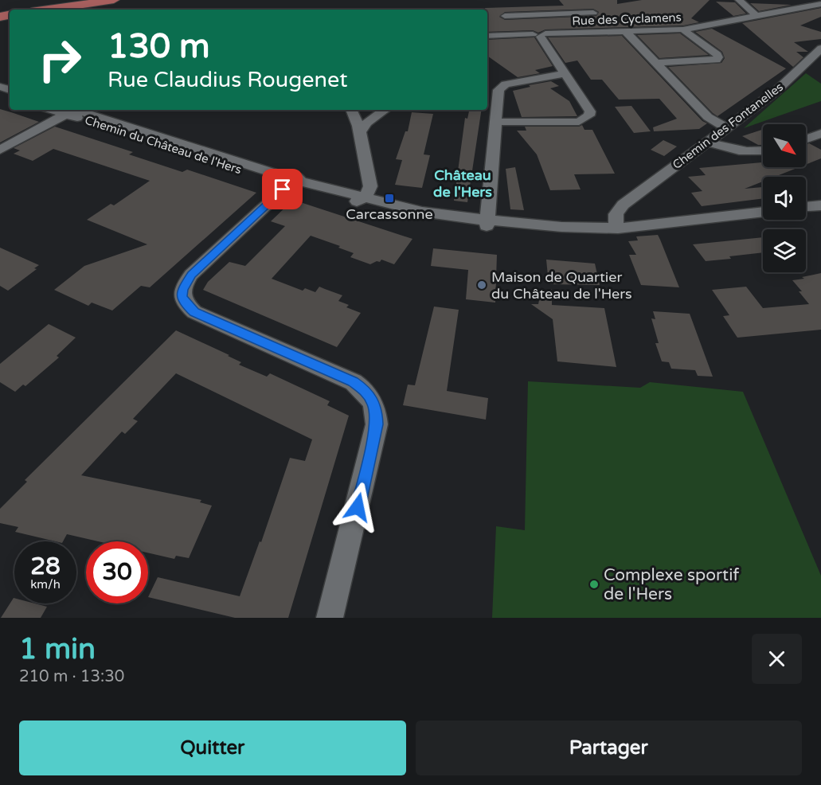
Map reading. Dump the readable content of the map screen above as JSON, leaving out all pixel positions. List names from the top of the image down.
{
  "streets": {
    "street": ["Rue des Cyclamens", "Chemin des Fontanelles", "Chemin du Château de l'Hers"]
  },
  "crossings": [
    ["Chemin des Fontanelles", "Chemin du Château de l'Hers"]
  ],
  "districts": ["Château de l'Hers"],
  "places": {
    "transit": ["Carcassonne"],
    "other": ["Maison de Quartier du Château de l'Hers", "Complexe sportif de l'Hers"]
  },
  "north": "bottom right",
  "page": {
    "turn": ["130 m", "Rue Claudius Rougenet"],
    "speed": "28 km/h",
    "limit": "30",
    "heading": ["1 min", "210 m · 13:30"],
    "buttons": ["Quitter", "Partager"]
  }
}
